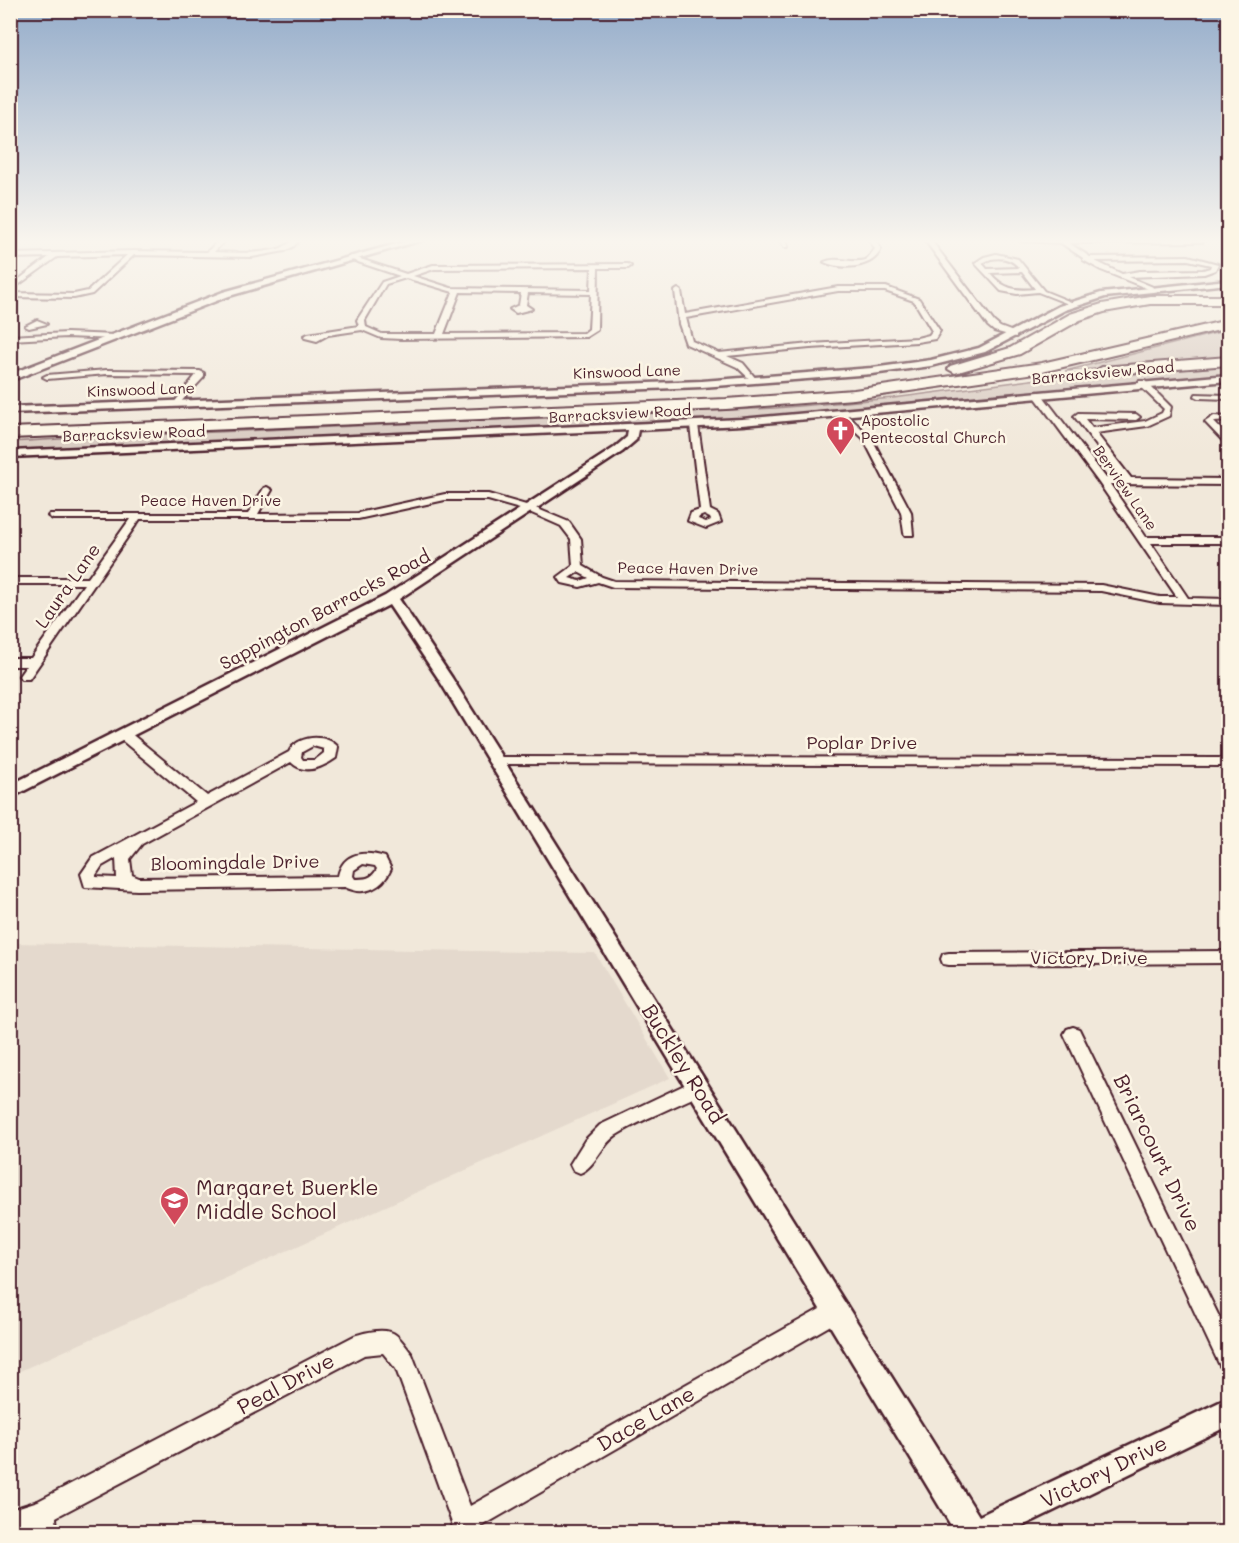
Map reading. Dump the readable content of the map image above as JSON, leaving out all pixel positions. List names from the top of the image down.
{
  "streets": {
    "street": [
      "Kinswood Lane",
      "Barracksview Road",
      "Berview Lane",
      "Peace Haven Drive",
      "Laura Lane",
      "Sappington Barracks Road",
      "Poplar Drive",
      "Bloomingdale Drive",
      "Victory Drive",
      "Buckley Road",
      "Briarcourt Drive",
      "Peal Drive",
      "Dace Lane"
    ]
  },
  "crossings": [
    ["Barracksview Road", "Berview Lane"],
    ["Barracksview Road", "Sappington Barracks Road"],
    ["Berview Lane", "Peace Haven Drive"],
    ["Peace Haven Drive", "Laura Lane"],
    ["Peace Haven Drive", "Sappington Barracks Road"],
    ["Sappington Barracks Road", "Buckley Road"],
    ["Poplar Drive", "Buckley Road"],
    ["Buckley Road", "Dace Lane"],
    ["Peal Drive", "Dace Lane"]
  ],
  "places": {
    "church": ["Apostolic Pentecostal Church"],
    "school or university": ["Margaret Buerkle Middle School"]
  }
}
